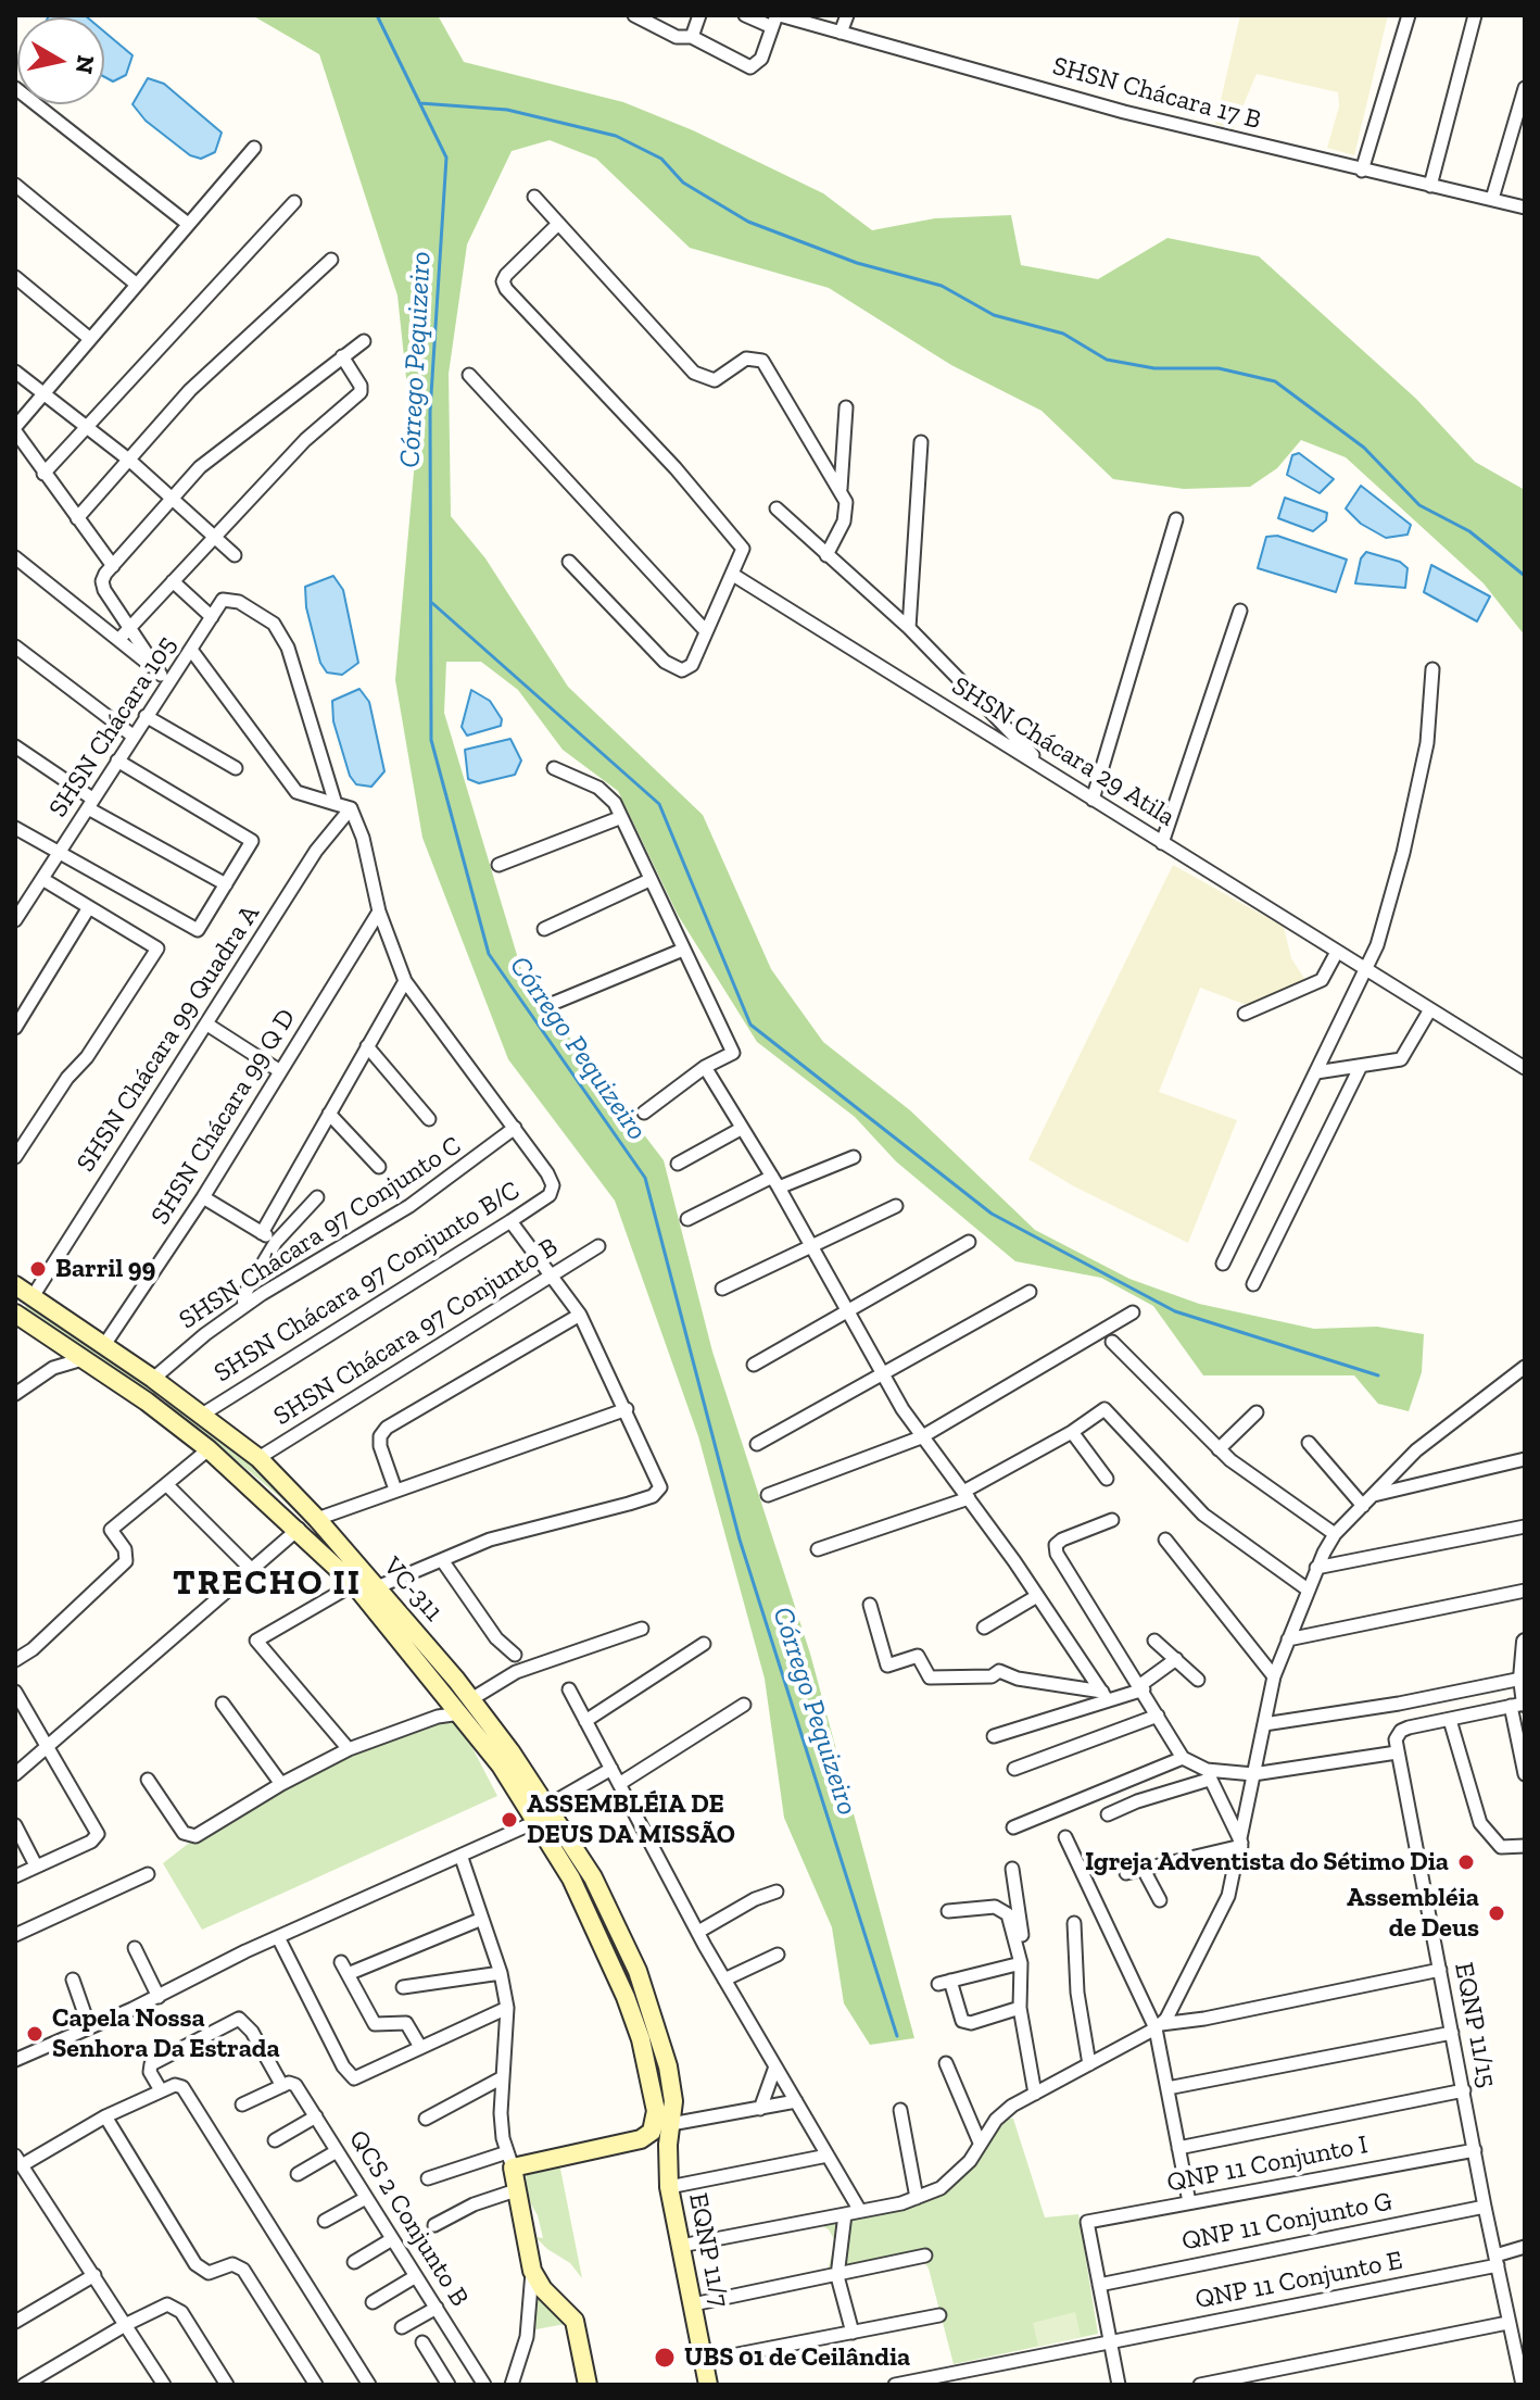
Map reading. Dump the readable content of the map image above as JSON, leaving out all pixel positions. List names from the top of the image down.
{
  "streets": {
    "main road": ["VC-311", "EQNP 11/7"],
    "street": [
      "SHSN Chácara 17 B",
      "SHSN Chácara 105",
      "SHSN Chácara 29 Atila",
      "SHSN Chácara 99 Quadra A",
      "SHSN Chácara 99 Q D",
      "SHSN Chácara 97 Conjunto C",
      "SHSN Chácara 97 Conjunto B/C",
      "SHSN Chácara 97 Conjunto B",
      "EQNP 11/15",
      "QNP 11 Conjunto I",
      "QCS 2 Conjunto B",
      "QNP 11 Conjunto G",
      "QNP 11 Conjunto E"
    ]
  },
  "crossings": [
    ["SHSN Chácara 99 Quadra A", "VC-311"],
    ["SHSN Chácara 99 Q D", "VC-311"],
    ["SHSN Chácara 97 Conjunto C", "SHSN Chácara 97 Conjunto B/C"],
    ["SHSN Chácara 97 Conjunto C", "VC-311"],
    ["SHSN Chácara 97 Conjunto B/C", "VC-311"],
    ["SHSN Chácara 97 Conjunto B", "VC-311"],
    ["VC-311", "EQNP 11/7"],
    ["EQNP 11/15", "QNP 11 Conjunto I"],
    ["EQNP 11/15", "QNP 11 Conjunto G"],
    ["EQNP 11/15", "QNP 11 Conjunto E"],
    ["QNP 11 Conjunto I", "QNP 11 Conjunto G"]
  ],
  "districts": ["TRECHO II"],
  "water": ["Córrego Pequizeiro"],
  "places": [
    "Barril 99",
    "ASSEMBLÉIA DE DEUS DA MISSÃO",
    "Igreja Adventista do Sétimo Dia",
    "Assembléia de Deus",
    "Capela Nossa Senhora Da Estrada",
    "UBS 01 de Ceilândia"
  ],
  "north": "right"
}
